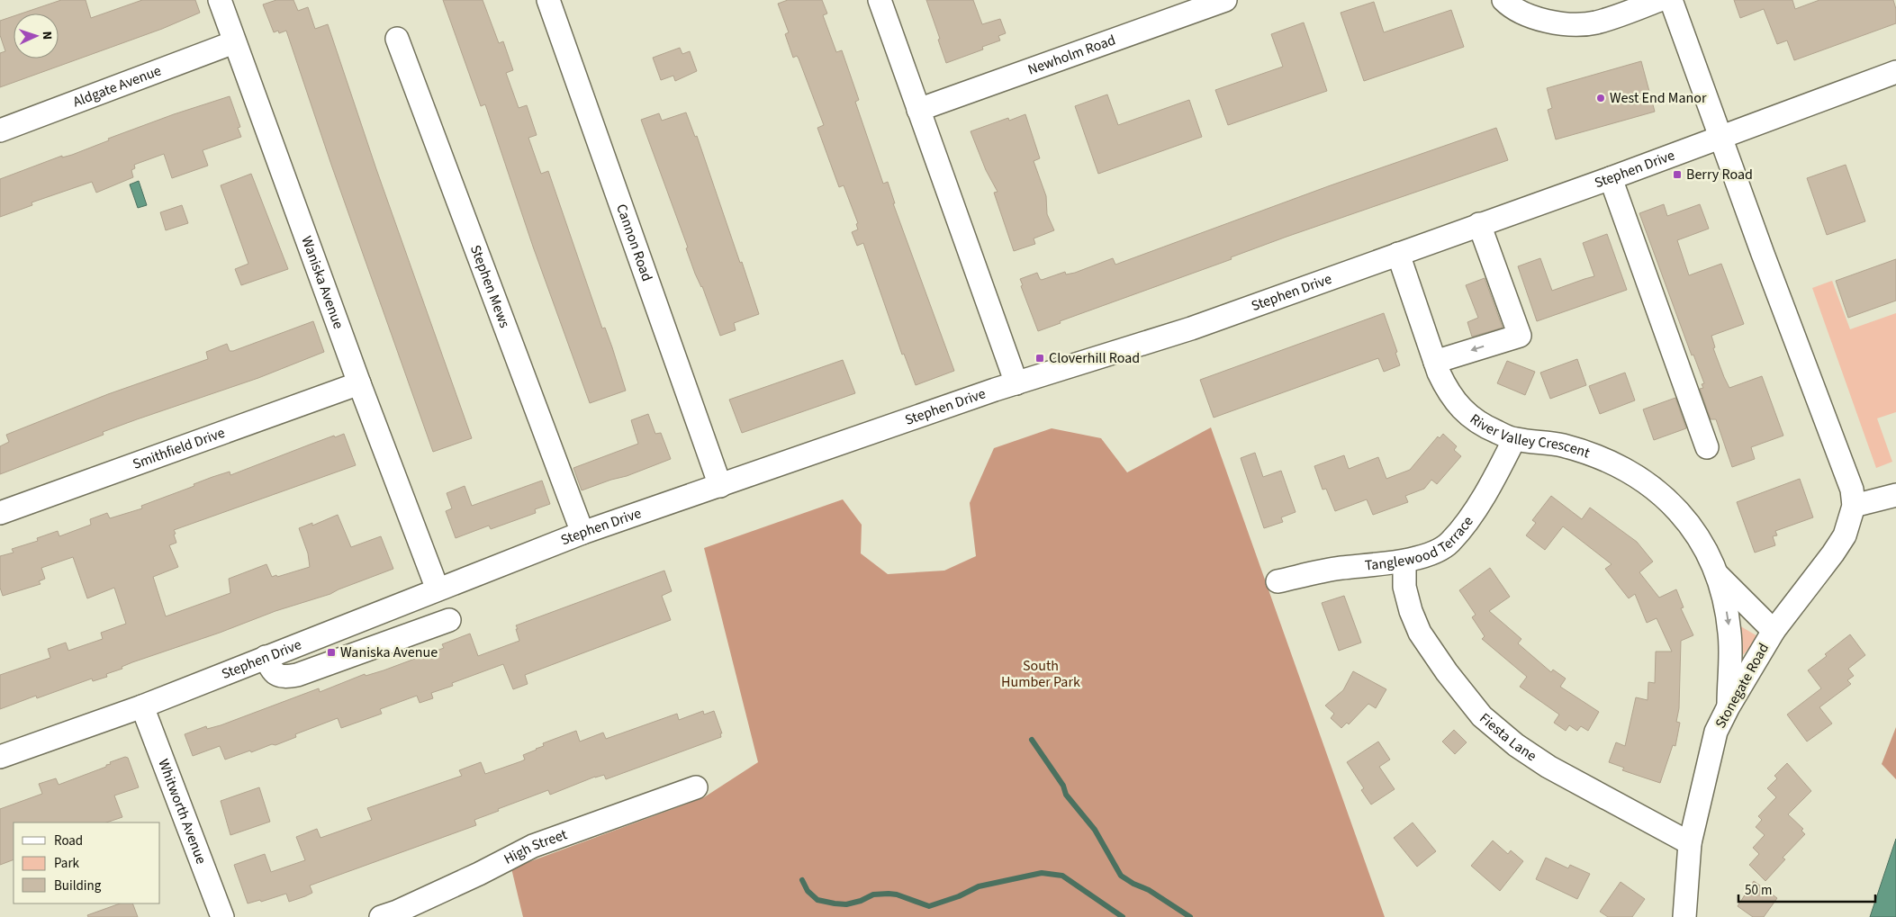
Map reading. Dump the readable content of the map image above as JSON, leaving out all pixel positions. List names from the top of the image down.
{
  "streets": {
    "street": [
      "Newholm Road",
      "Aldgate Avenue",
      "Stephen Drive",
      "Cannon Road",
      "Waniska Avenue",
      "Stephen Mews",
      "River Valley Crescent",
      "Smithfield Drive",
      "Tanglewood Terrace",
      "Stonegate Road",
      "Fiesta Lane",
      "Whitworth Avenue",
      "High Street"
    ]
  },
  "crossings": [
    ["Aldgate Avenue", "Waniska Avenue"],
    ["Stephen Drive", "Cannon Road"],
    ["Stephen Drive", "Waniska Avenue"],
    ["Stephen Drive", "Stephen Mews"],
    ["Stephen Drive", "River Valley Crescent"],
    ["Stephen Drive", "Whitworth Avenue"],
    ["Waniska Avenue", "Smithfield Drive"],
    ["River Valley Crescent", "Tanglewood Terrace"],
    ["River Valley Crescent", "Stonegate Road"],
    ["Tanglewood Terrace", "Fiesta Lane"],
    ["Stonegate Road", "Fiesta Lane"]
  ],
  "parks": ["South Humber Park"],
  "places": {
    "other": ["West End Manor"],
    "transit": ["Berry Road", "Cloverhill Road", "Waniska Avenue"]
  },
  "legend": ["Road", "Park", "Building"],
  "scale_bar": "50 m",
  "north": "right"
}
